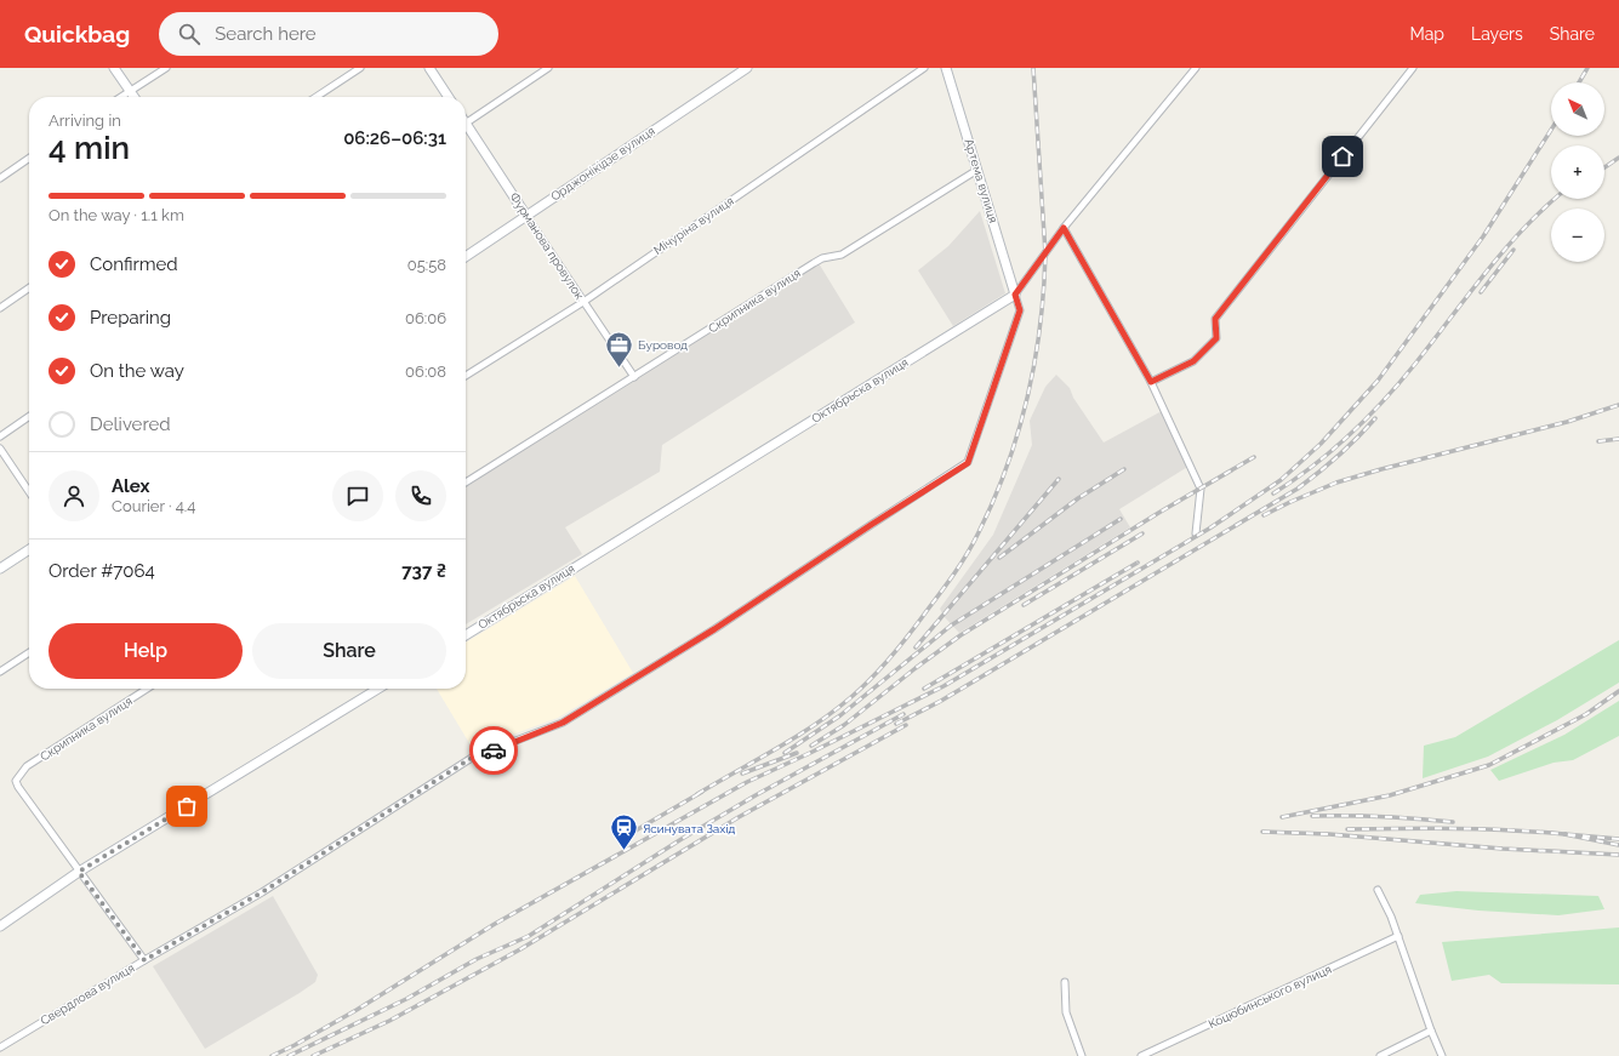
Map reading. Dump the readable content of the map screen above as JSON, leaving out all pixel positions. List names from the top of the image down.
{
  "streets": {
    "main road": [
      "Орджонікідзе вулиця",
      "Артема вулиця",
      "Фурманова провулок",
      "Октябрьска вулиця"
    ],
    "street": [
      "Мічуріна вулиця",
      "Скрипника вулиця",
      "Свердлова вулиця",
      "Коцюбинського вулиця"
    ]
  },
  "crossings": [
    ["Орджонікідзе вулиця", "Фурманова провулок"],
    ["Артема вулиця", "Скрипника вулиця"],
    ["Артема вулиця", "Октябрьска вулиця"],
    ["Артема вулиця", "Свердлова вулиця"],
    ["Мічуріна вулиця", "Фурманова провулок"],
    ["Фурманова провулок", "Скрипника вулиця"],
    ["Октябрьска вулиця", "Свердлова вулиця"]
  ],
  "places": {
    "office": ["Буровод"],
    "station": ["Ясинувата Захід"]
  },
  "north": "top left",
  "page": {
    "header": "Quickbag",
    "search": "Search here",
    "nav": ["Map", "Layers", "Share"],
    "map_buttons": ["+", "−"],
    "heading": ["4 min", "Arriving in", "06:26–06:31"],
    "panel": [
      "Alex",
      "Courier · 4.4",
      "Order #7064",
      "737 ₴"
    ],
    "bar": "On the way · 1.1 km",
    "list": [
      ["Confirmed", "05:58"],
      ["Preparing", "06:06"],
      ["On the way", "06:08"],
      "Delivered"
    ],
    "buttons": ["Help", "Share"]
  }
}
